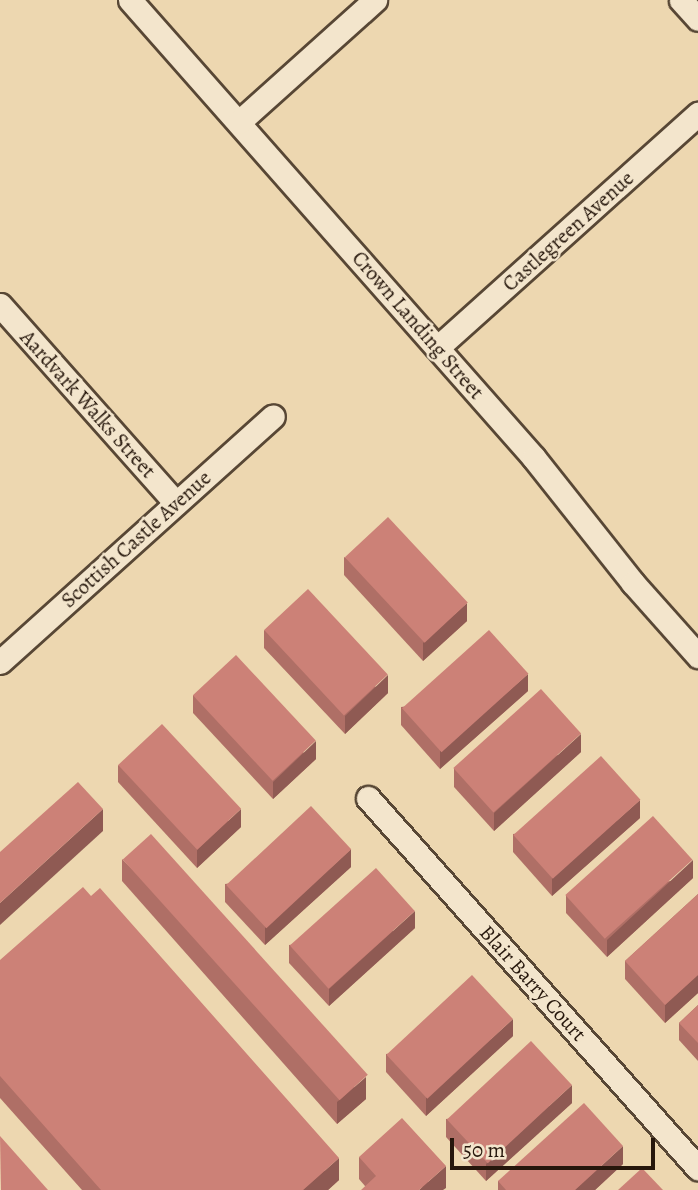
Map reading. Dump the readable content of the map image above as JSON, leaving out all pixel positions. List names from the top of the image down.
{
  "streets": {
    "street": [
      "Castlegreen Avenue",
      "Crown Landing Street",
      "Aardvark Walks Street",
      "Scottish Castle Avenue",
      "Blair Barry Court"
    ]
  },
  "crossings": [
    ["Castlegreen Avenue", "Crown Landing Street"],
    ["Aardvark Walks Street", "Scottish Castle Avenue"]
  ],
  "scale_bar": "50 m"
}
